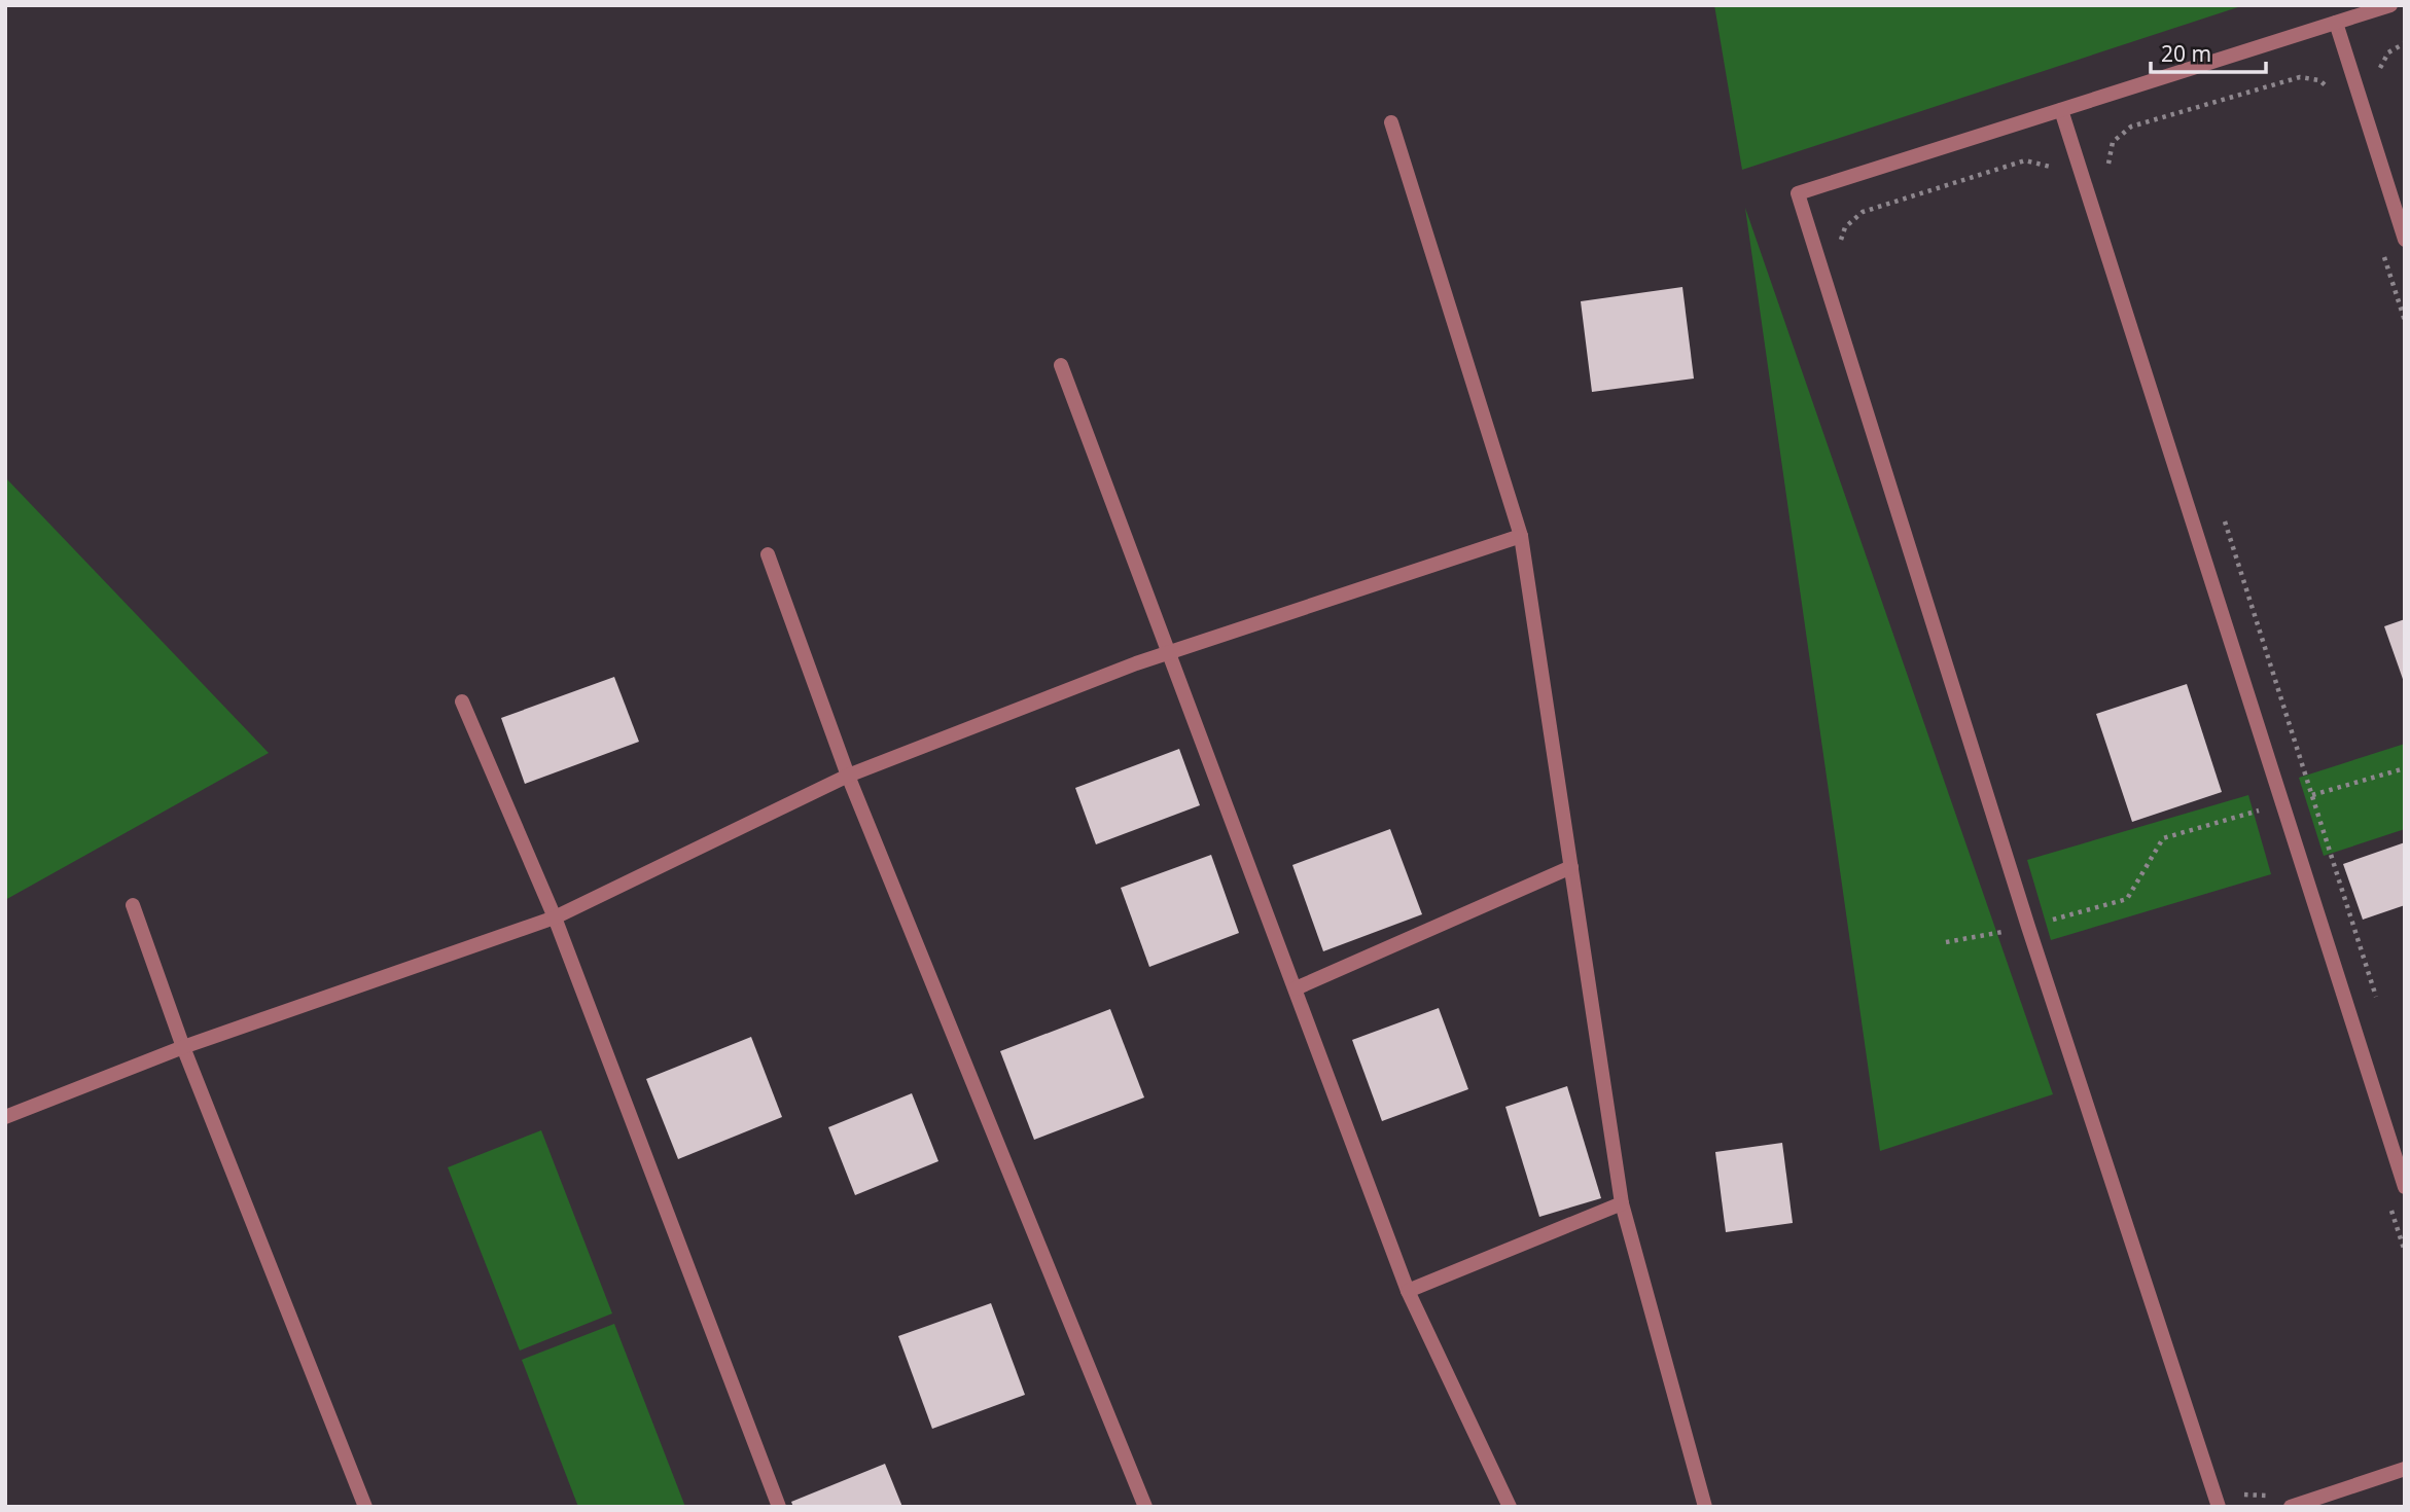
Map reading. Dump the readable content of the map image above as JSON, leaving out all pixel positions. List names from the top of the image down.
{
  "scale_bar": "20 m"
}
